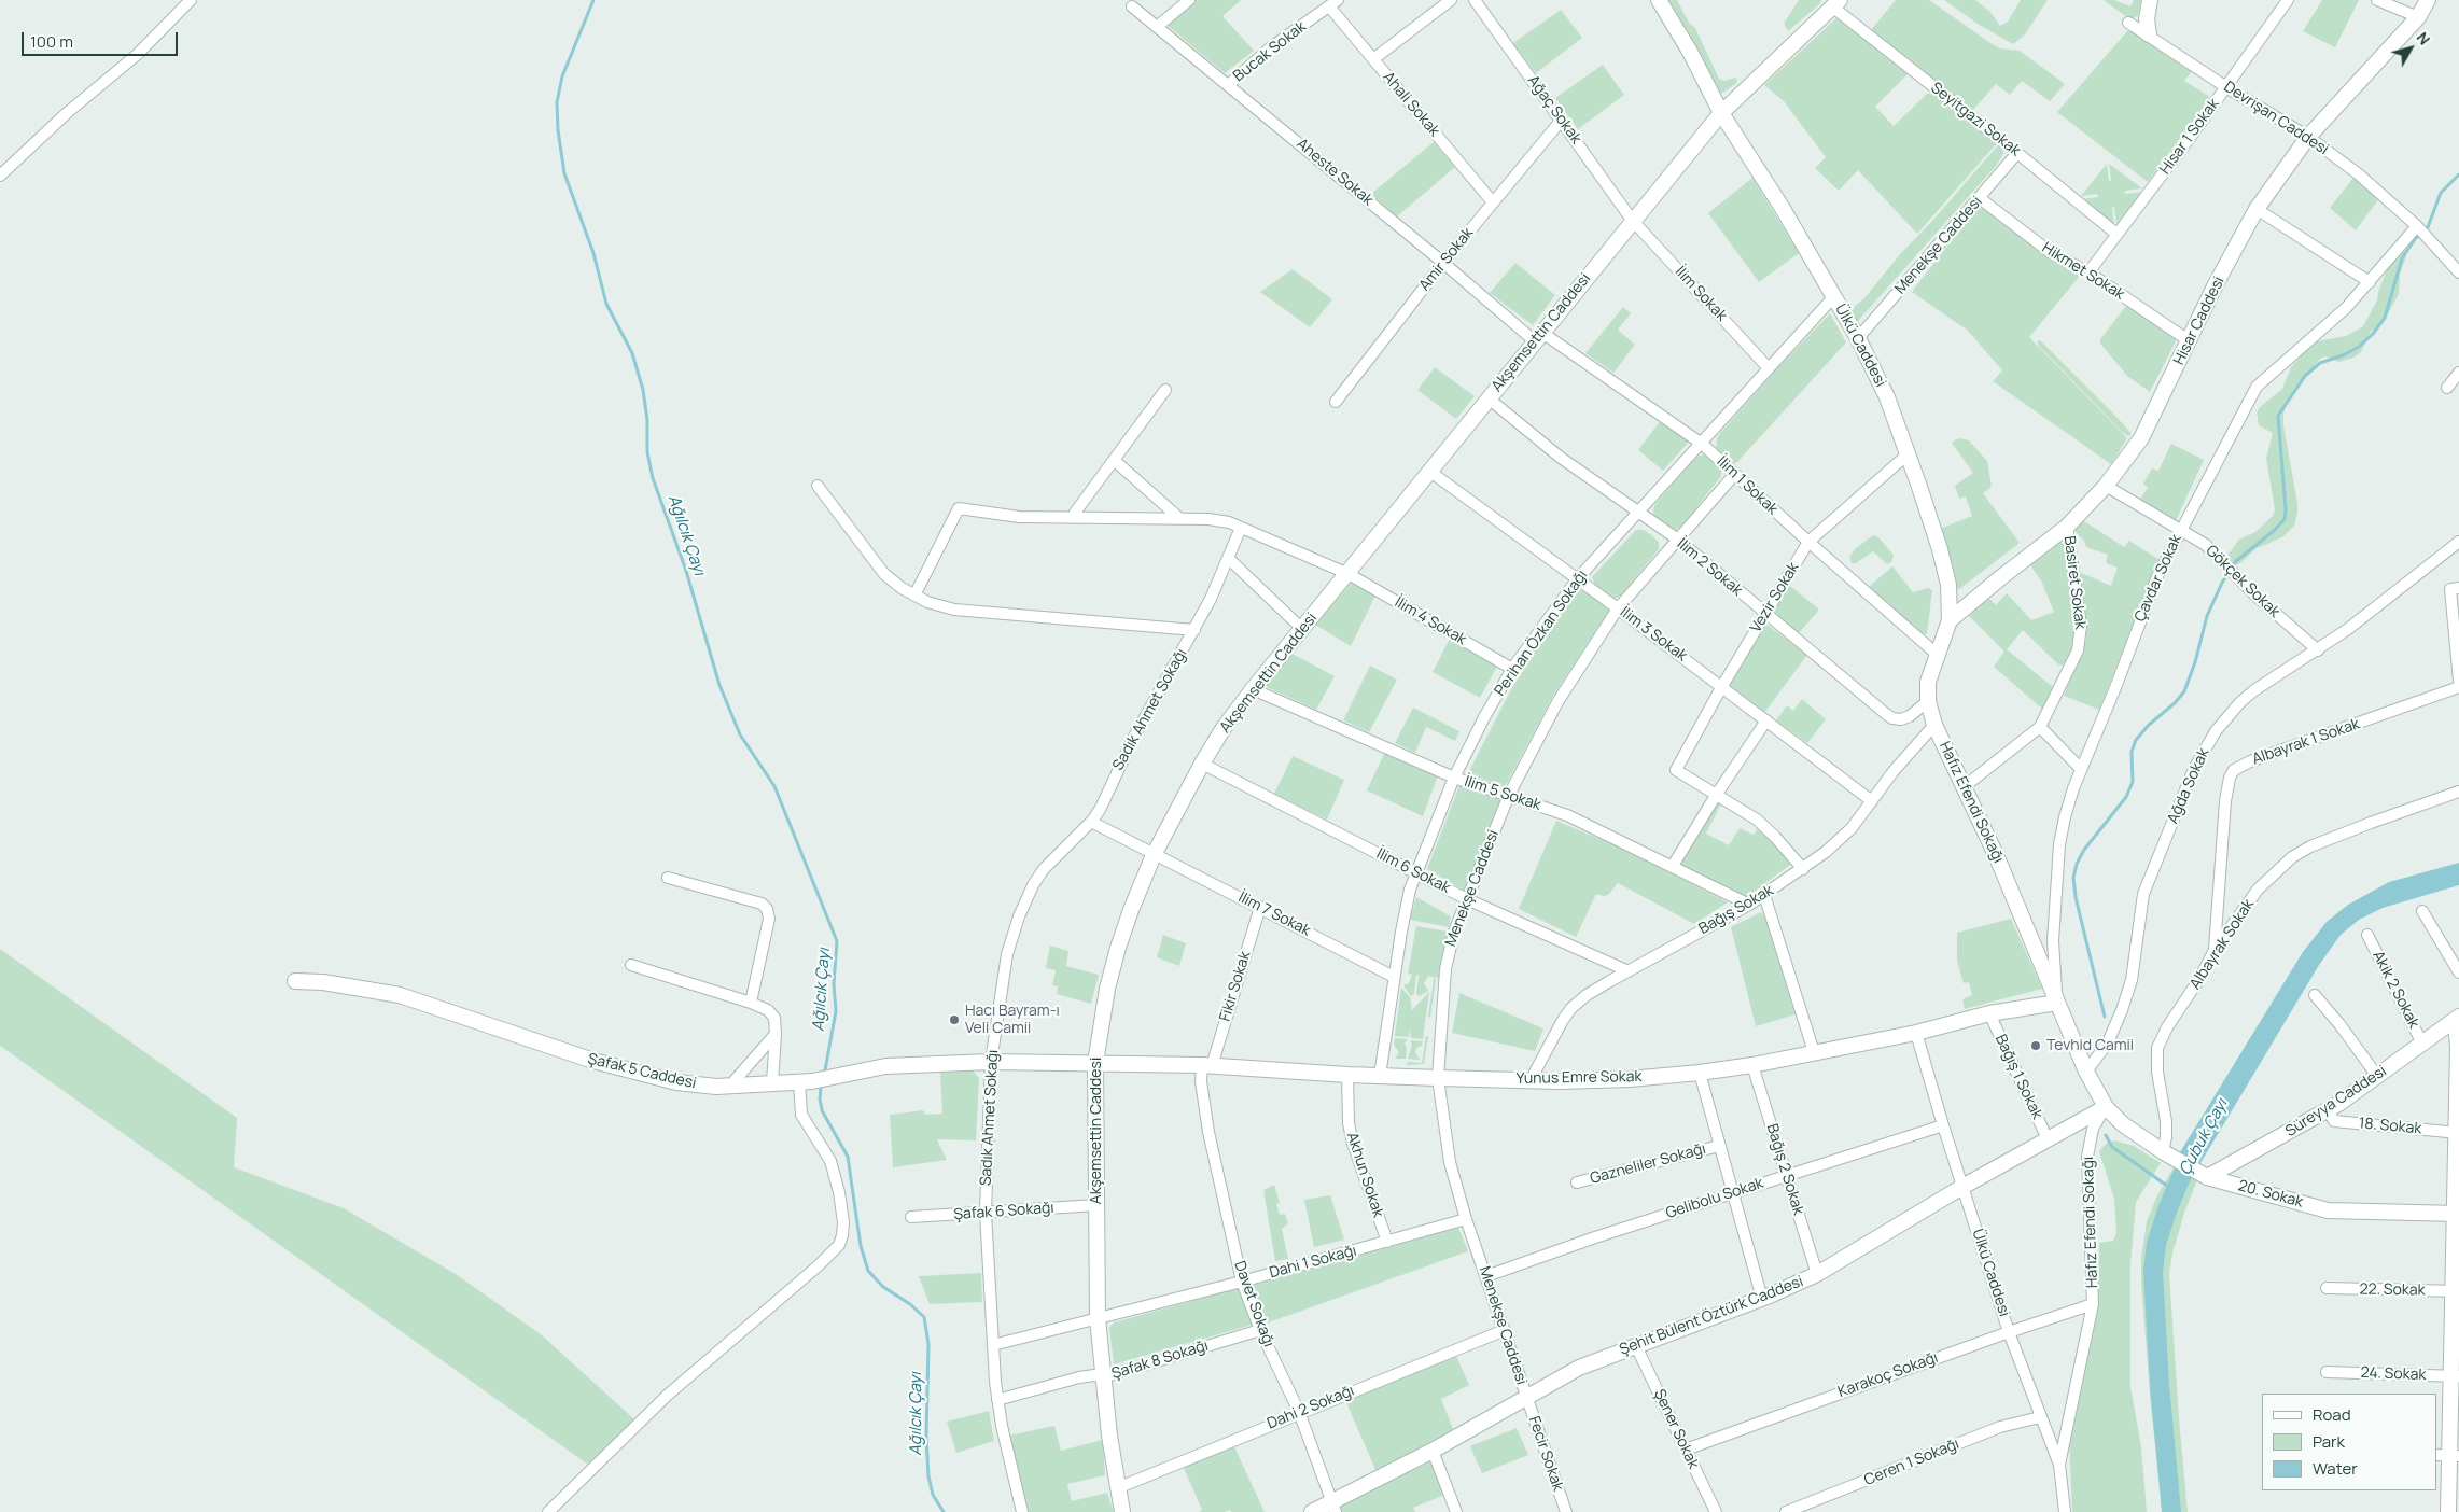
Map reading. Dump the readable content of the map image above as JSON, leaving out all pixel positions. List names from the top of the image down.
{
  "streets": {
    "street": [
      "Bucak Sokak",
      "Ahali Sokak",
      "Ağaç Sokak",
      "Devrişan Caddesi",
      "Seyitgazi Sokak",
      "Hisar 1 Sokak",
      "Aheste Sokak",
      "Menekşe Caddesi",
      "Amir Sokak",
      "Hikmet Sokak",
      "İlim Sokak",
      "Hisar Caddesi",
      "Akşemsettin Caddesi",
      "Ülkü Caddesi",
      "İlim 1 Sokak",
      "İlim 2 Sokak",
      "Çavdar Sokak",
      "Gökçek Sokak",
      "Basiret Sokak",
      "Vezir Sokak",
      "İlim 4 Sokak",
      "Perihan Özkan Sokağı",
      "İlim 3 Sokak",
      "Sadık Ahmet Sokağı",
      "Albayrak 1 Sokak",
      "Ağda Sokak",
      "İlim 5 Sokak",
      "Hafız Efendi Sokağı",
      "İlim 6 Sokak",
      "Bağış Sokak",
      "İlim 7 Sokak",
      "Albayrak Sokak",
      "Fikir Sokak",
      "Akik 2 Sokak",
      "Şafak 5 Caddesi",
      "Bağış 1 Sokak",
      "Yunus Emre Sokak",
      "Süreyya Caddesi",
      "18. Sokak",
      "Gazneliler Sokağı",
      "Bağış 2 Sokak",
      "Akhun Sokak",
      "20. Sokak",
      "Gelibolu Sokak",
      "Şafak 6 Sokağı",
      "Dahi 1 Sokağı",
      "22. Sokak",
      "Davet Sokağı",
      "Şehit Bülent Öztürk Caddesi",
      "Şafak 8 Sokağı",
      "24. Sokak",
      "Karakoç Sokağı",
      "Dahi 2 Sokağı",
      "Şener Sokak",
      "Fecir Sokak",
      "Ceren 1 Sokağı"
    ]
  },
  "crossings": [
    ["Bucak Sokak", "Ahali Sokak"],
    ["Bucak Sokak", "Aheste Sokak"],
    ["Ahali Sokak", "Amir Sokak"],
    ["Ağaç Sokak", "Amir Sokak"],
    ["Ağaç Sokak", "İlim Sokak"],
    ["Ağaç Sokak", "Akşemsettin Caddesi"],
    ["Devrişan Caddesi", "Hisar 1 Sokak"],
    ["Devrişan Caddesi", "Hisar Caddesi"],
    ["Devrişan Caddesi", "Çavdar Sokak"],
    ["Seyitgazi Sokak", "Hisar 1 Sokak"],
    ["Seyitgazi Sokak", "Menekşe Caddesi"],
    ["Seyitgazi Sokak", "Akşemsettin Caddesi"],
    ["Hisar 1 Sokak", "Hikmet Sokak"],
    ["Aheste Sokak", "Amir Sokak"],
    ["Aheste Sokak", "Akşemsettin Caddesi"],
    ["Aheste Sokak", "İlim 1 Sokak"],
    ["Menekşe Caddesi", "Hikmet Sokak"],
    ["Menekşe Caddesi", "Ülkü Caddesi"],
    ["Menekşe Caddesi", "İlim 1 Sokak"],
    ["Menekşe Caddesi", "İlim 2 Sokak"],
    ["Menekşe Caddesi", "İlim 3 Sokak"],
    ["Menekşe Caddesi", "İlim 5 Sokak"],
    ["Menekşe Caddesi", "İlim 6 Sokak"],
    ["Menekşe Caddesi", "Yunus Emre Sokak"],
    ["Menekşe Caddesi", "Gelibolu Sokak"],
    ["Menekşe Caddesi", "Dahi 1 Sokağı"],
    ["Menekşe Caddesi", "Şehit Bülent Öztürk Caddesi"],
    ["Menekşe Caddesi", "Dahi 2 Sokağı"],
    ["Menekşe Caddesi", "Fecir Sokak"],
    ["Hikmet Sokak", "Hisar Caddesi"],
    ["İlim Sokak", "Akşemsettin Caddesi"],
    ["İlim Sokak", "Perihan Özkan Sokağı"],
    ["Hisar Caddesi", "Ülkü Caddesi"],
    ["Hisar Caddesi", "Gökçek Sokak"],
    ["Hisar Caddesi", "Basiret Sokak"],
    ["Akşemsettin Caddesi", "Ülkü Caddesi"],
    ["Akşemsettin Caddesi", "İlim 1 Sokak"],
    ["Akşemsettin Caddesi", "İlim 2 Sokak"],
    ["Akşemsettin Caddesi", "İlim 4 Sokak"],
    ["Akşemsettin Caddesi", "İlim 3 Sokak"],
    ["Akşemsettin Caddesi", "İlim 5 Sokak"],
    ["Akşemsettin Caddesi", "İlim 6 Sokak"],
    ["Akşemsettin Caddesi", "İlim 7 Sokak"],
    ["Akşemsettin Caddesi", "Şafak 5 Caddesi"],
    ["Akşemsettin Caddesi", "Yunus Emre Sokak"],
    ["Akşemsettin Caddesi", "Şafak 6 Sokağı"],
    ["Akşemsettin Caddesi", "Dahi 1 Sokağı"],
    ["Akşemsettin Caddesi", "Şafak 8 Sokağı"],
    ["Akşemsettin Caddesi", "Dahi 2 Sokağı"],
    ["Ülkü Caddesi", "İlim 1 Sokak"],
    ["Ülkü Caddesi", "İlim 2 Sokak"],
    ["Ülkü Caddesi", "Vezir Sokak"],
    ["Ülkü Caddesi", "Perihan Özkan Sokağı"],
    ["Ülkü Caddesi", "Hafız Efendi Sokağı"],
    ["Ülkü Caddesi", "Bağış Sokak"],
    ["Ülkü Caddesi", "Yunus Emre Sokak"],
    ["Ülkü Caddesi", "Gelibolu Sokak"],
    ["Ülkü Caddesi", "Şehit Bülent Öztürk Caddesi"],
    ["Ülkü Caddesi", "Karakoç Sokağı"],
    ["Ülkü Caddesi", "Ceren 1 Sokağı"],
    ["İlim 1 Sokak", "Vezir Sokak"],
    ["İlim 1 Sokak", "Perihan Özkan Sokağı"],
    ["İlim 2 Sokak", "Vezir Sokak"],
    ["İlim 2 Sokak", "Perihan Özkan Sokağı"],
    ["Çavdar Sokak", "Gökçek Sokak"],
    ["Çavdar Sokak", "Hafız Efendi Sokağı"],
    ["Çavdar Sokak", "Yunus Emre Sokak"],
    ["Gökçek Sokak", "Ağda Sokak"],
    ["Basiret Sokak", "Hafız Efendi Sokağı"],
    ["Vezir Sokak", "İlim 3 Sokak"],
    ["İlim 4 Sokak", "Perihan Özkan Sokağı"],
    ["İlim 4 Sokak", "Sadık Ahmet Sokağı"],
    ["Perihan Özkan Sokağı", "İlim 3 Sokak"],
    ["Perihan Özkan Sokağı", "İlim 5 Sokak"],
    ["Perihan Özkan Sokağı", "İlim 6 Sokak"],
    ["Perihan Özkan Sokağı", "İlim 7 Sokak"],
    ["Perihan Özkan Sokağı", "Yunus Emre Sokak"],
    ["İlim 3 Sokak", "Bağış Sokak"],
    ["Sadık Ahmet Sokağı", "İlim 7 Sokak"],
    ["Sadık Ahmet Sokağı", "Şafak 5 Caddesi"],
    ["Sadık Ahmet Sokağı", "Şafak 6 Sokağı"],
    ["Sadık Ahmet Sokağı", "Dahi 1 Sokağı"],
    ["Sadık Ahmet Sokağı", "Şafak 8 Sokağı"],
    ["Albayrak 1 Sokak", "Albayrak Sokak"],
    ["Ağda Sokak", "Hafız Efendi Sokağı"],
    ["İlim 5 Sokak", "Bağış Sokak"],
    ["Hafız Efendi Sokağı", "Bağış Sokak"],
    ["Hafız Efendi Sokağı", "Yunus Emre Sokak"],
    ["Hafız Efendi Sokağı", "20. Sokak"],
    ["Hafız Efendi Sokağı", "Şehit Bülent Öztürk Caddesi"],
    ["Hafız Efendi Sokağı", "Karakoç Sokağı"],
    ["İlim 6 Sokak", "Bağış Sokak"],
    ["Bağış Sokak", "Yunus Emre Sokak"],
    ["İlim 7 Sokak", "Fikir Sokak"],
    ["Albayrak Sokak", "20. Sokak"],
    ["Fikir Sokak", "Yunus Emre Sokak"],
    ["Fikir Sokak", "Davet Sokağı"],
    ["Akik 2 Sokak", "Süreyya Caddesi"],
    ["Şafak 5 Caddesi", "Yunus Emre Sokak"],
    ["Bağış 1 Sokak", "Yunus Emre Sokak"],
    ["Bağış 1 Sokak", "Şehit Bülent Öztürk Caddesi"],
    ["Yunus Emre Sokak", "Bağış 2 Sokak"],
    ["Yunus Emre Sokak", "Akhun Sokak"],
    ["Yunus Emre Sokak", "Davet Sokağı"],
    ["Süreyya Caddesi", "18. Sokak"],
    ["Süreyya Caddesi", "20. Sokak"],
    ["Bağış 2 Sokak", "Gelibolu Sokak"],
    ["Bağış 2 Sokak", "Şehit Bülent Öztürk Caddesi"],
    ["Akhun Sokak", "Dahi 1 Sokağı"],
    ["20. Sokak", "Şehit Bülent Öztürk Caddesi"],
    ["Dahi 1 Sokağı", "Davet Sokağı"],
    ["Davet Sokağı", "Şehit Bülent Öztürk Caddesi"],
    ["Davet Sokağı", "Şafak 8 Sokağı"],
    ["Davet Sokağı", "Dahi 2 Sokağı"],
    ["Şehit Bülent Öztürk Caddesi", "Şener Sokak"],
    ["Şehit Bülent Öztürk Caddesi", "Fecir Sokak"],
    ["Karakoç Sokağı", "Şener Sokak"]
  ],
  "water": ["Ağılcık Çayı", "Çubuk Çayı"],
  "places": ["Hacı Bayram-ı Veli Camii", "Tevhid Camii"],
  "legend": ["Road", "Park", "Water"],
  "scale_bar": "100 m",
  "north": "top right"
}
